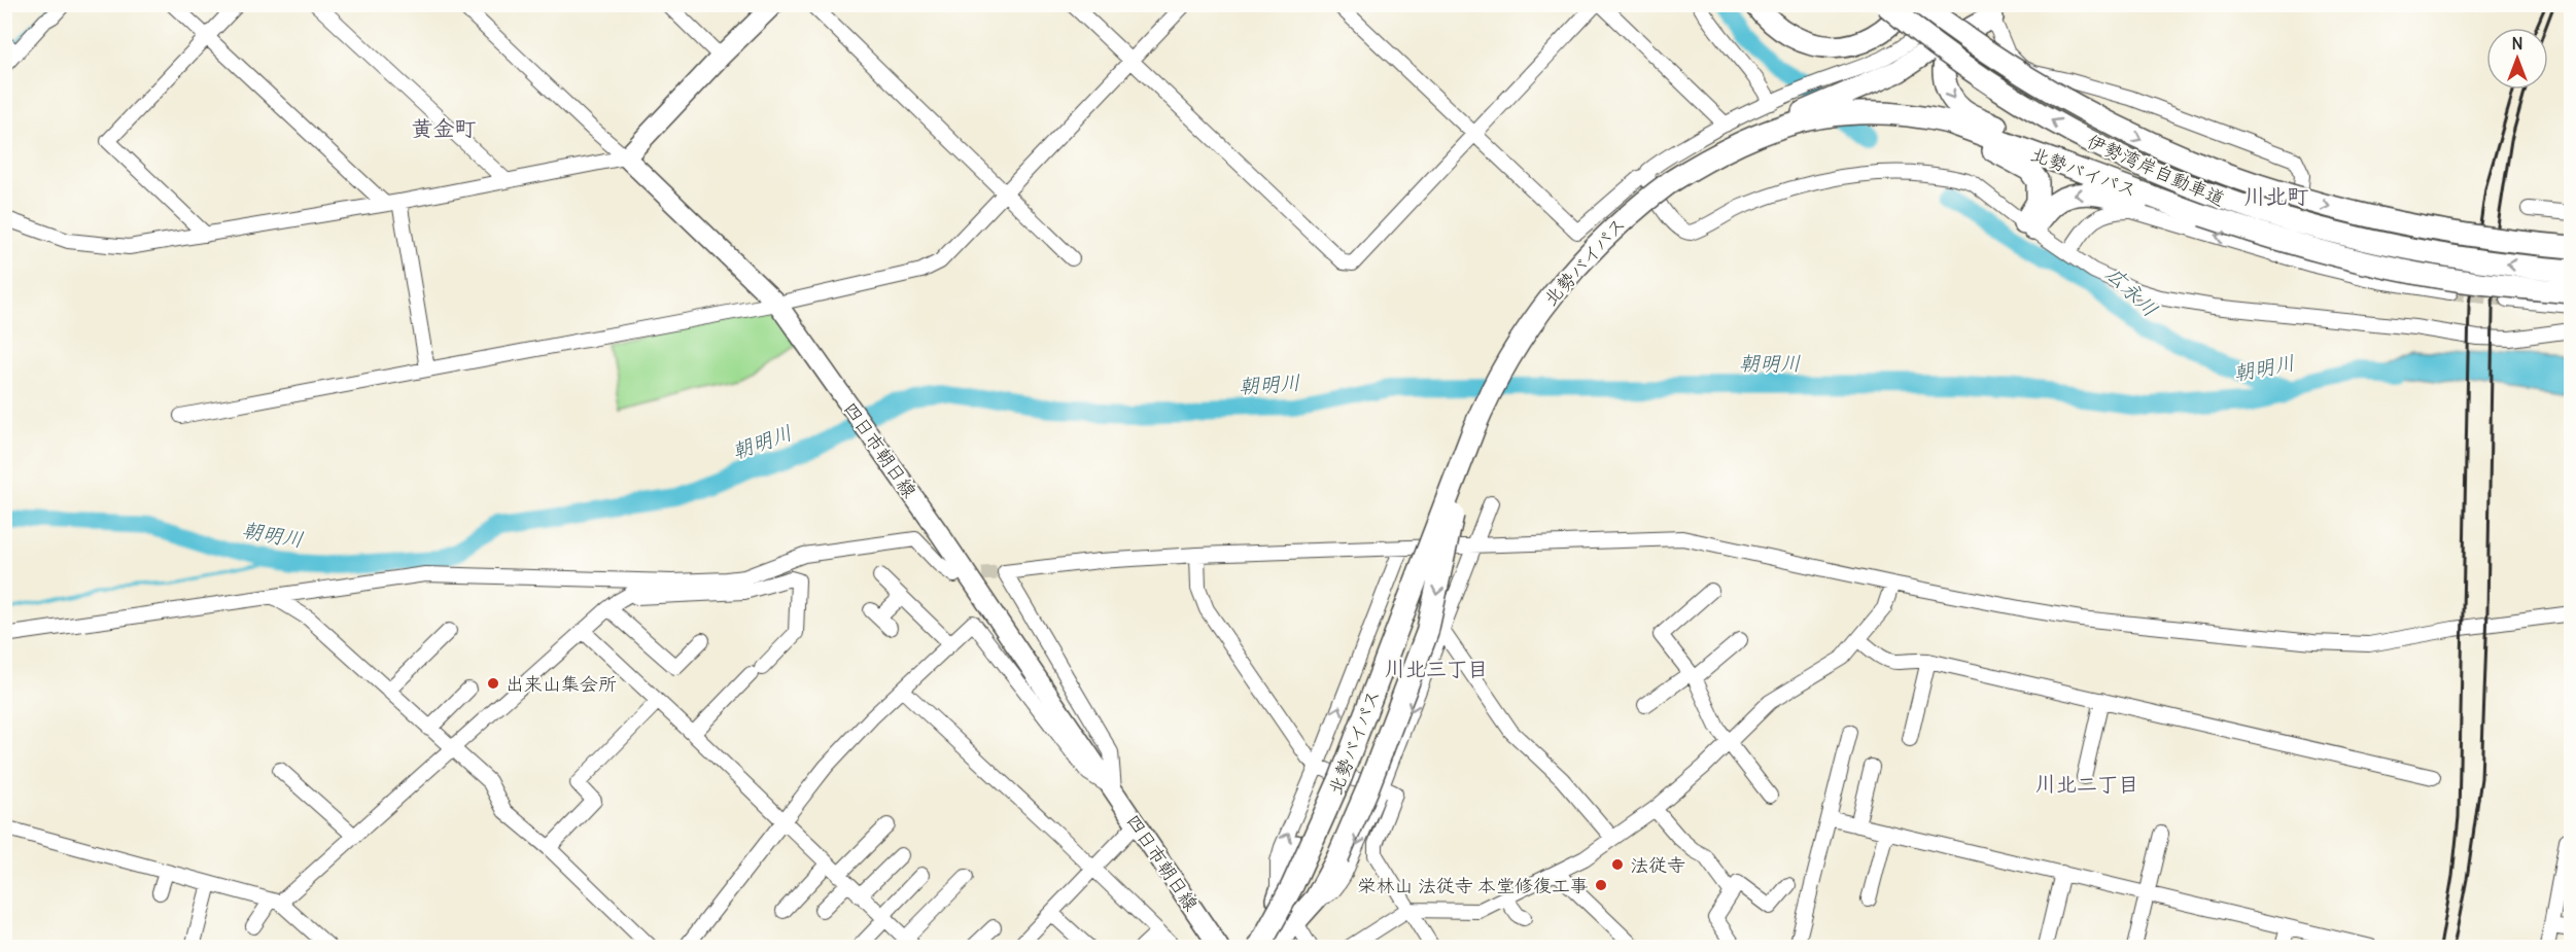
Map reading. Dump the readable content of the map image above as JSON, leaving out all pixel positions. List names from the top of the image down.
{
  "streets": {
    "highway": ["伊勢湾岸自動車道", "北勢バイパス"],
    "main road": ["四日市朝日線"]
  },
  "districts": [
    "黄金町",
    "川北町",
    "川北三丁目",
    "川北二丁目"
  ],
  "water": ["広永川", "朝明川"],
  "places": ["出来山集会所", "法従寺", "栄林山 法従寺 本堂修復工事"],
  "north": "top"
}
